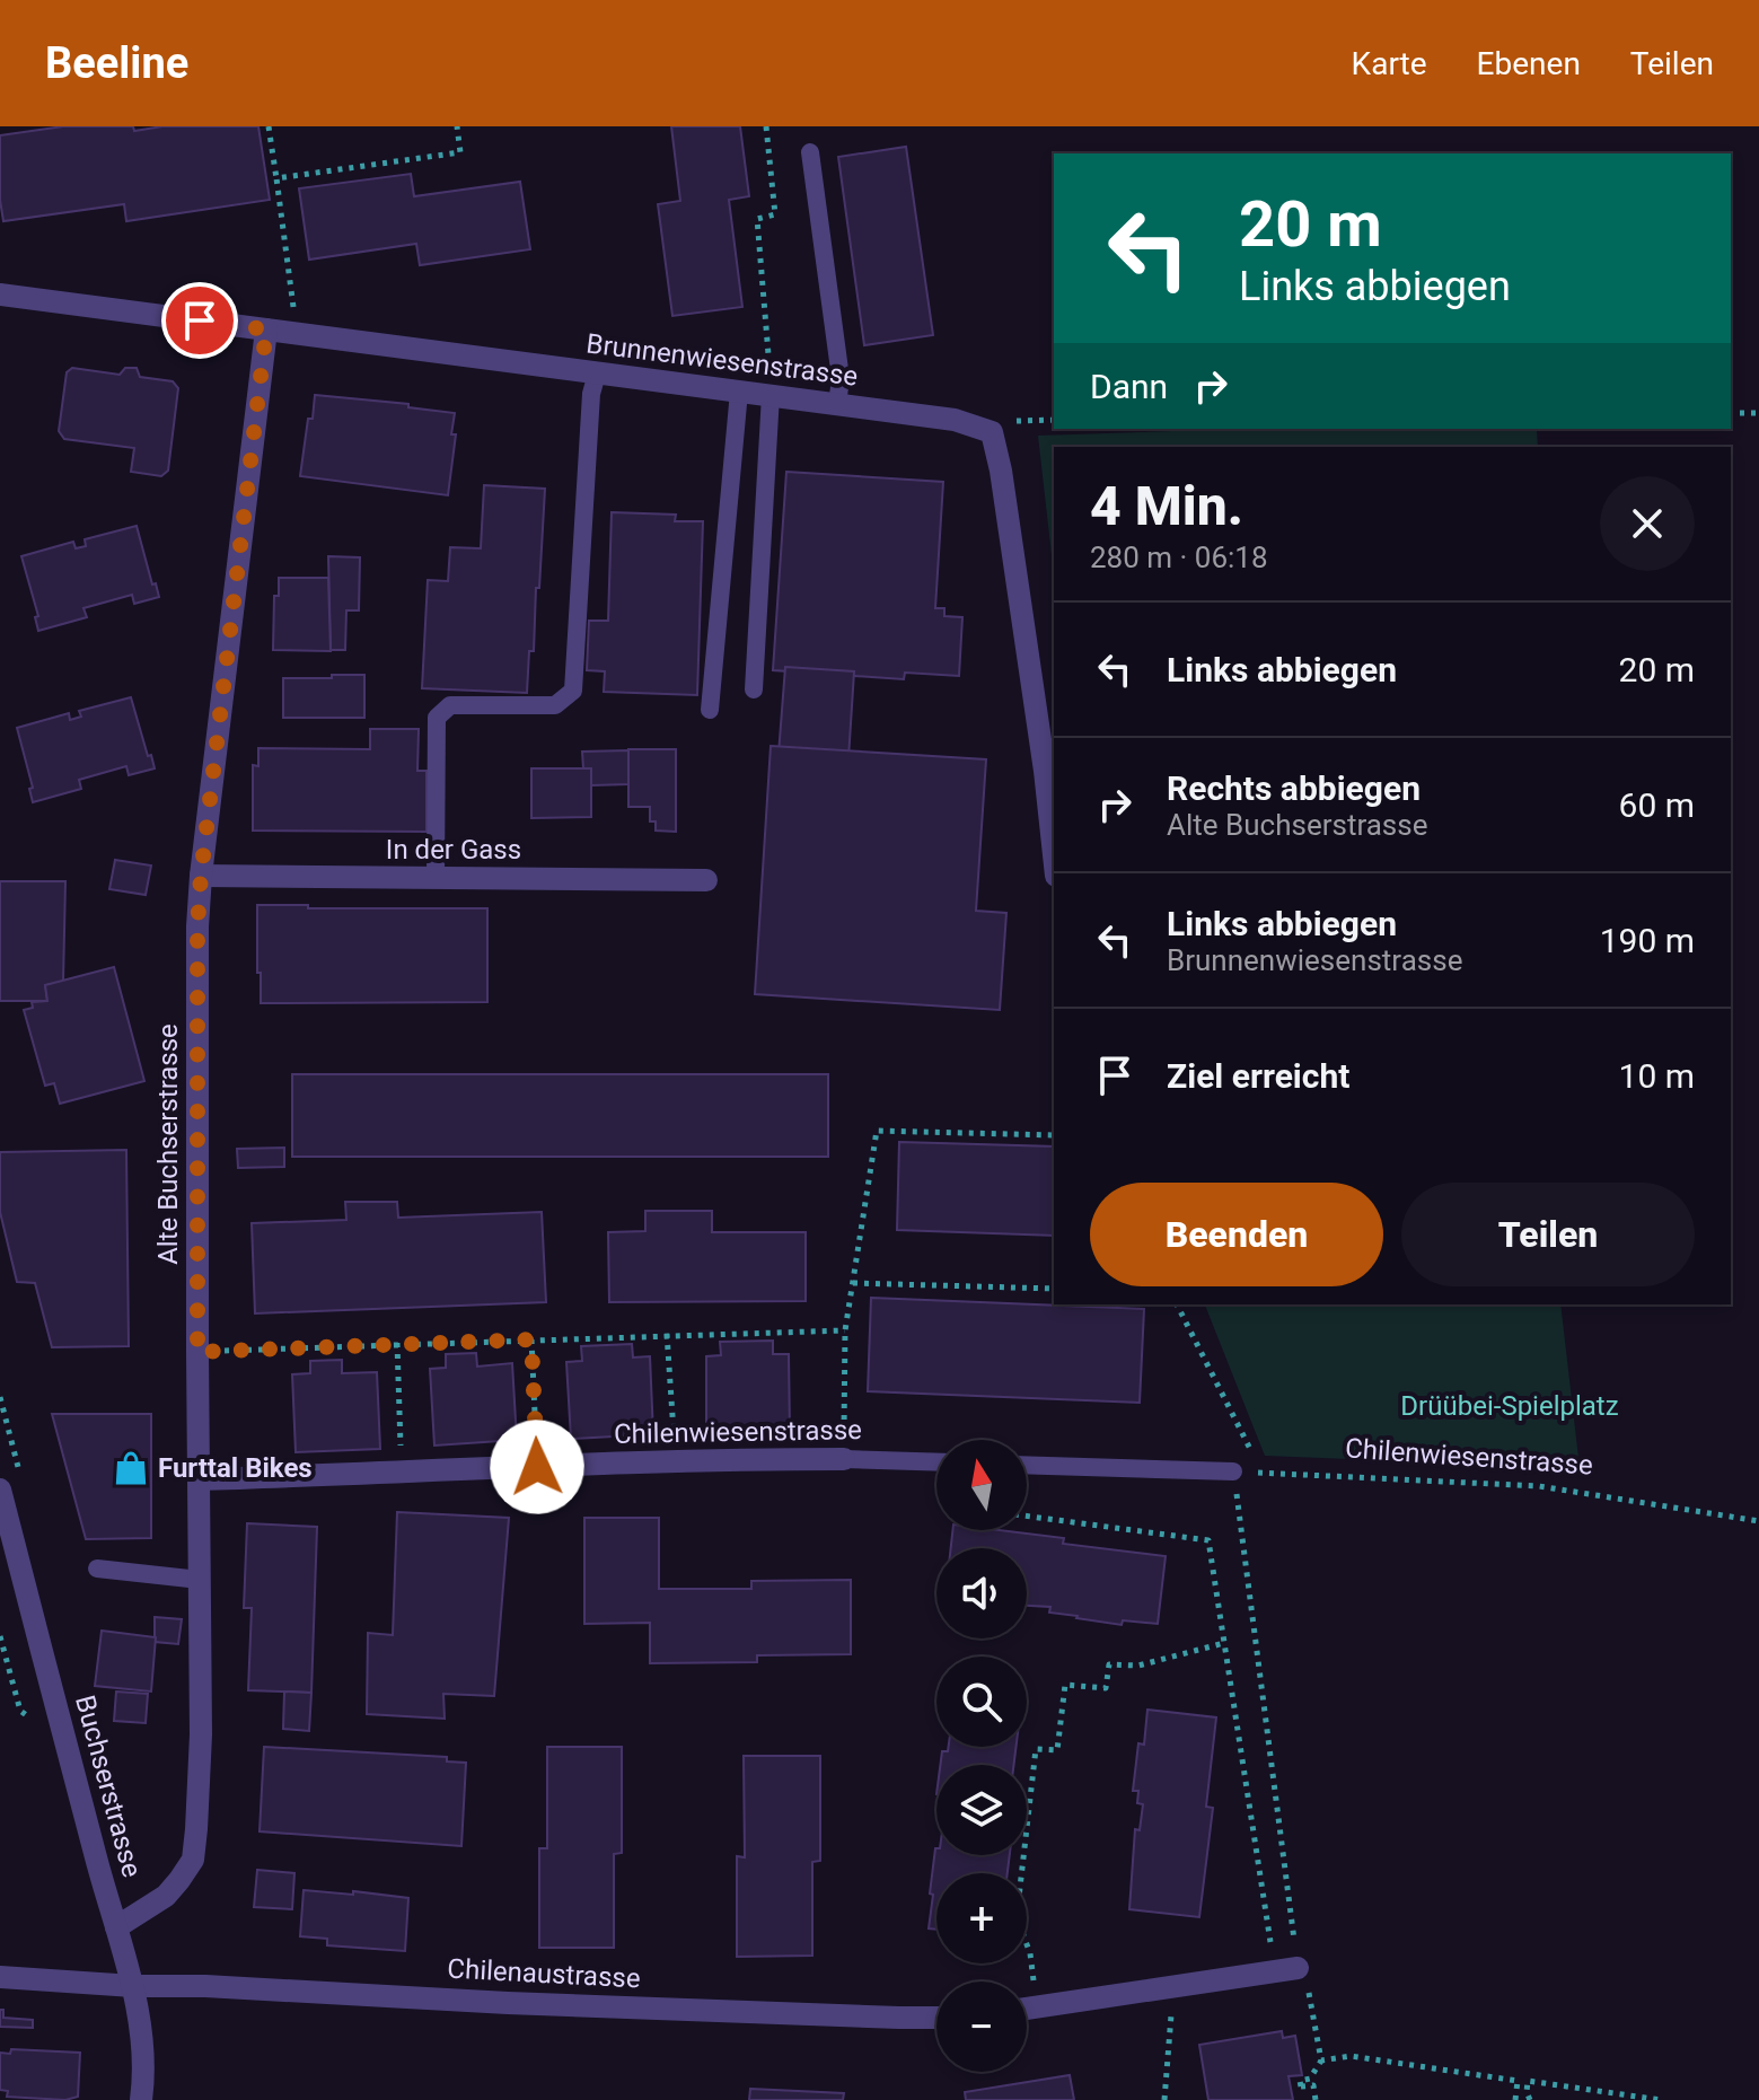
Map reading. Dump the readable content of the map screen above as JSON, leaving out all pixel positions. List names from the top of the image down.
{
  "streets": {
    "street": [
      "Brunnenwiesenstrasse",
      "In der Gass",
      "Alte Buchserstrasse",
      "Chilenwiesenstrasse",
      "Buchserstrasse",
      "Chilenaustrasse"
    ]
  },
  "crossings": [
    ["Brunnenwiesenstrasse", "Alte Buchserstrasse"],
    ["In der Gass", "Alte Buchserstrasse"],
    ["Alte Buchserstrasse", "Chilenwiesenstrasse"],
    ["Alte Buchserstrasse", "Buchserstrasse"],
    ["Buchserstrasse", "Chilenaustrasse"]
  ],
  "parks": ["Drüübei-Spielplatz"],
  "places": {
    "shop": ["Furttal Bikes"]
  },
  "north": "top",
  "page": {
    "header": "Beeline",
    "nav": ["Karte", "Ebenen", "Teilen"],
    "turn": ["20 m", "Links abbiegen"],
    "then": "Dann",
    "heading": ["4 Min.", "280 m · 06:18"],
    "list": [
      {
        "name": "Links abbiegen",
        "value": "20 m"
      },
      {
        "name": "Rechts abbiegen",
        "note": "Alte Buchserstrasse",
        "value": "60 m"
      },
      {
        "name": "Links abbiegen",
        "note": "Brunnenwiesenstrasse",
        "value": "190 m"
      },
      {
        "name": "Ziel erreicht",
        "value": "10 m"
      }
    ],
    "buttons": ["Beenden", "Teilen"],
    "map_buttons": ["+", "−"]
  }
}
